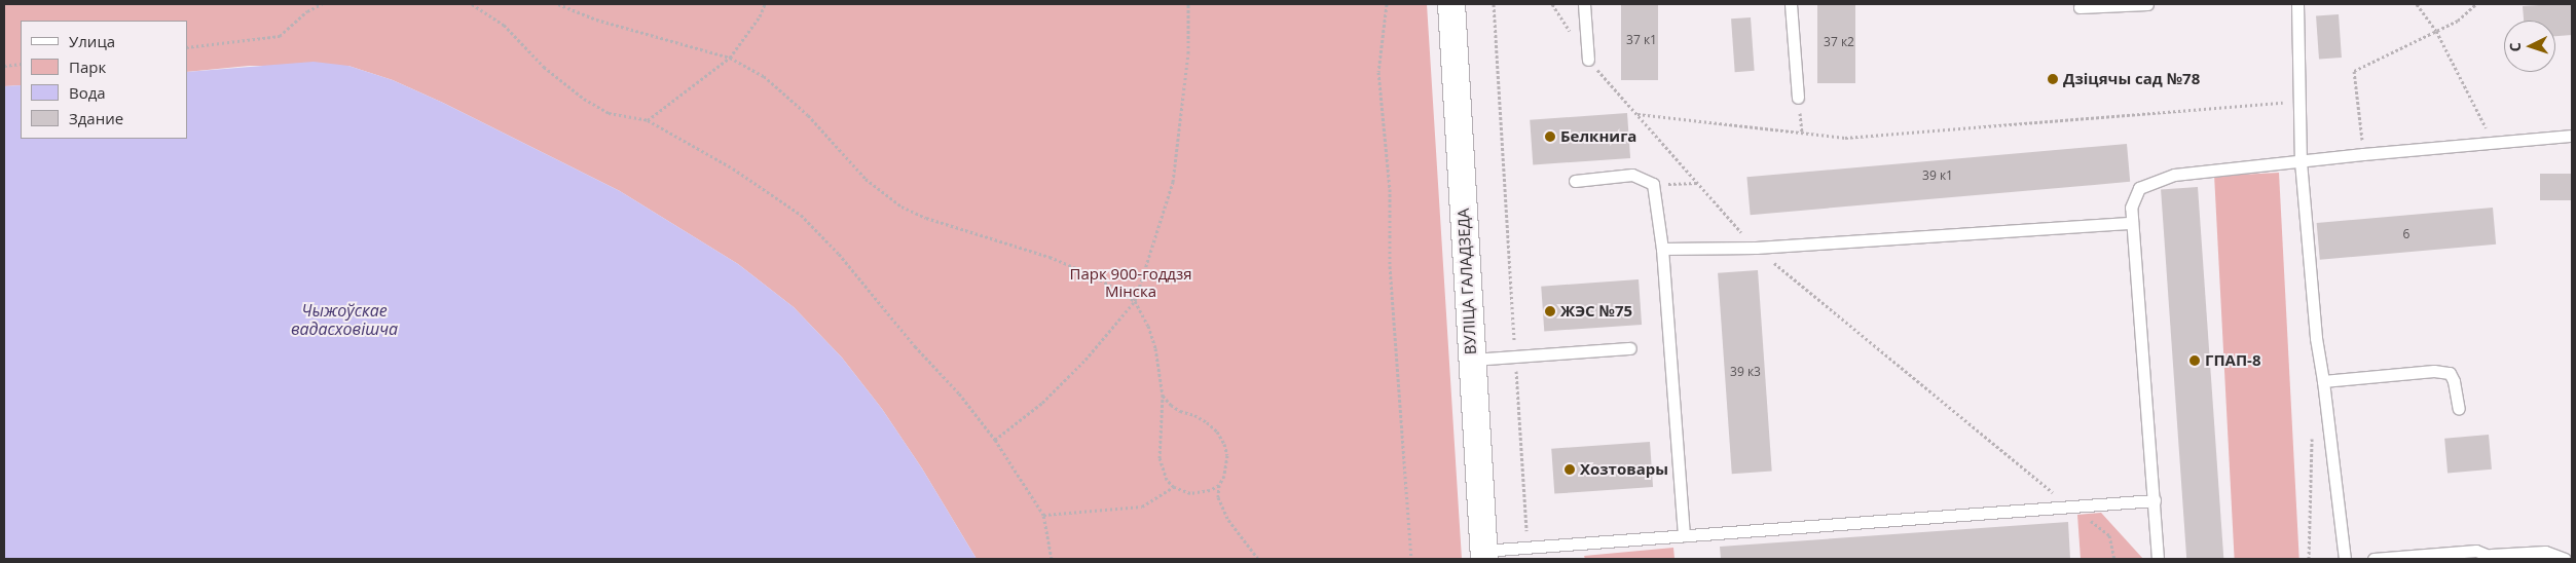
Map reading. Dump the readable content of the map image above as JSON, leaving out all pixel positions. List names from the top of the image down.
{
  "streets": {
    "street": ["ВУЛІЦА ГАЛАДЗЕДА"]
  },
  "water": ["Чыжоўскае вадасховішча"],
  "parks": ["Парк 900-годдзя Мінска"],
  "places": [
    "Дзіцячы сад №78",
    "Белкнига",
    "ЖЭС №75",
    "ГПАП-8",
    "Хозтовары"
  ],
  "house_numbers": [
    "37 к1",
    "37 к2",
    "39 к1",
    "6",
    "39 к3"
  ],
  "legend": [
    "Улица",
    "Парк",
    "Вода",
    "Здание"
  ],
  "north": "left"
}
